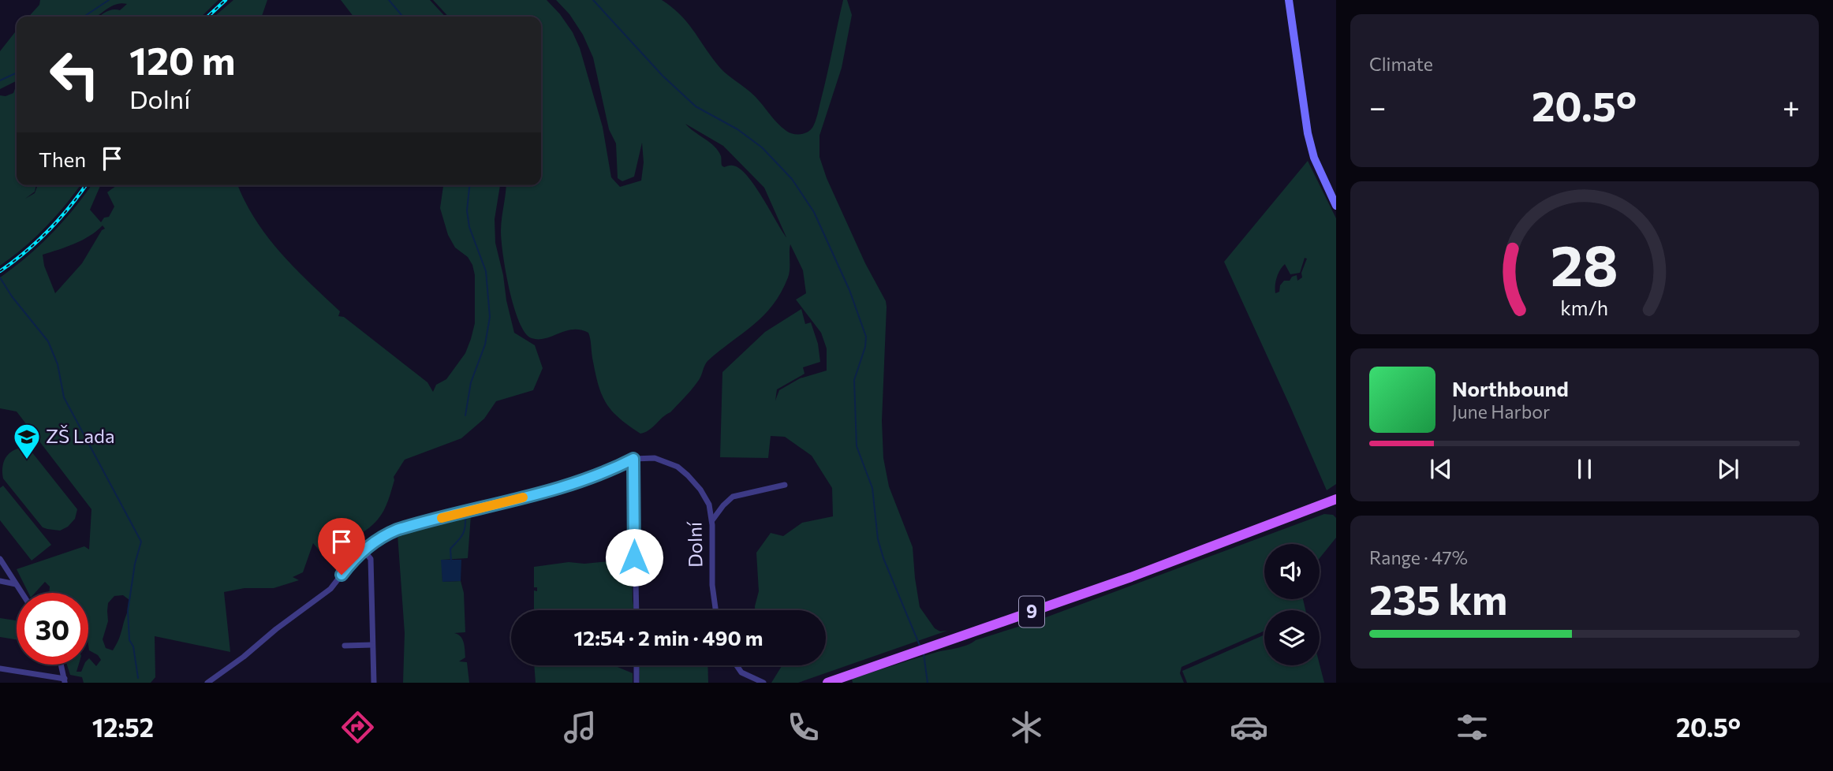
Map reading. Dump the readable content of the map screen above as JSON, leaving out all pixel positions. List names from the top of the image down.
{
  "streets": {
    "main road": ["9"],
    "street": ["Dolní"]
  },
  "places": {
    "school or university": ["ZŠ Lada"]
  },
  "page": {
    "tile": [
      "Climate",
      ["Range · 47%", "235 km"]
    ],
    "turn": ["120 m", "Dolní"],
    "heat": ["−", "20.5°", "+"],
    "then": "Then",
    "song": ["Northbound", "June Harbor"],
    "limit": "30",
    "trip": "12:54 · 2 min · 490 m",
    "tabs": ["12:52", "20.5°"],
    "gauge": ["28", "km/h"]
  }
}
